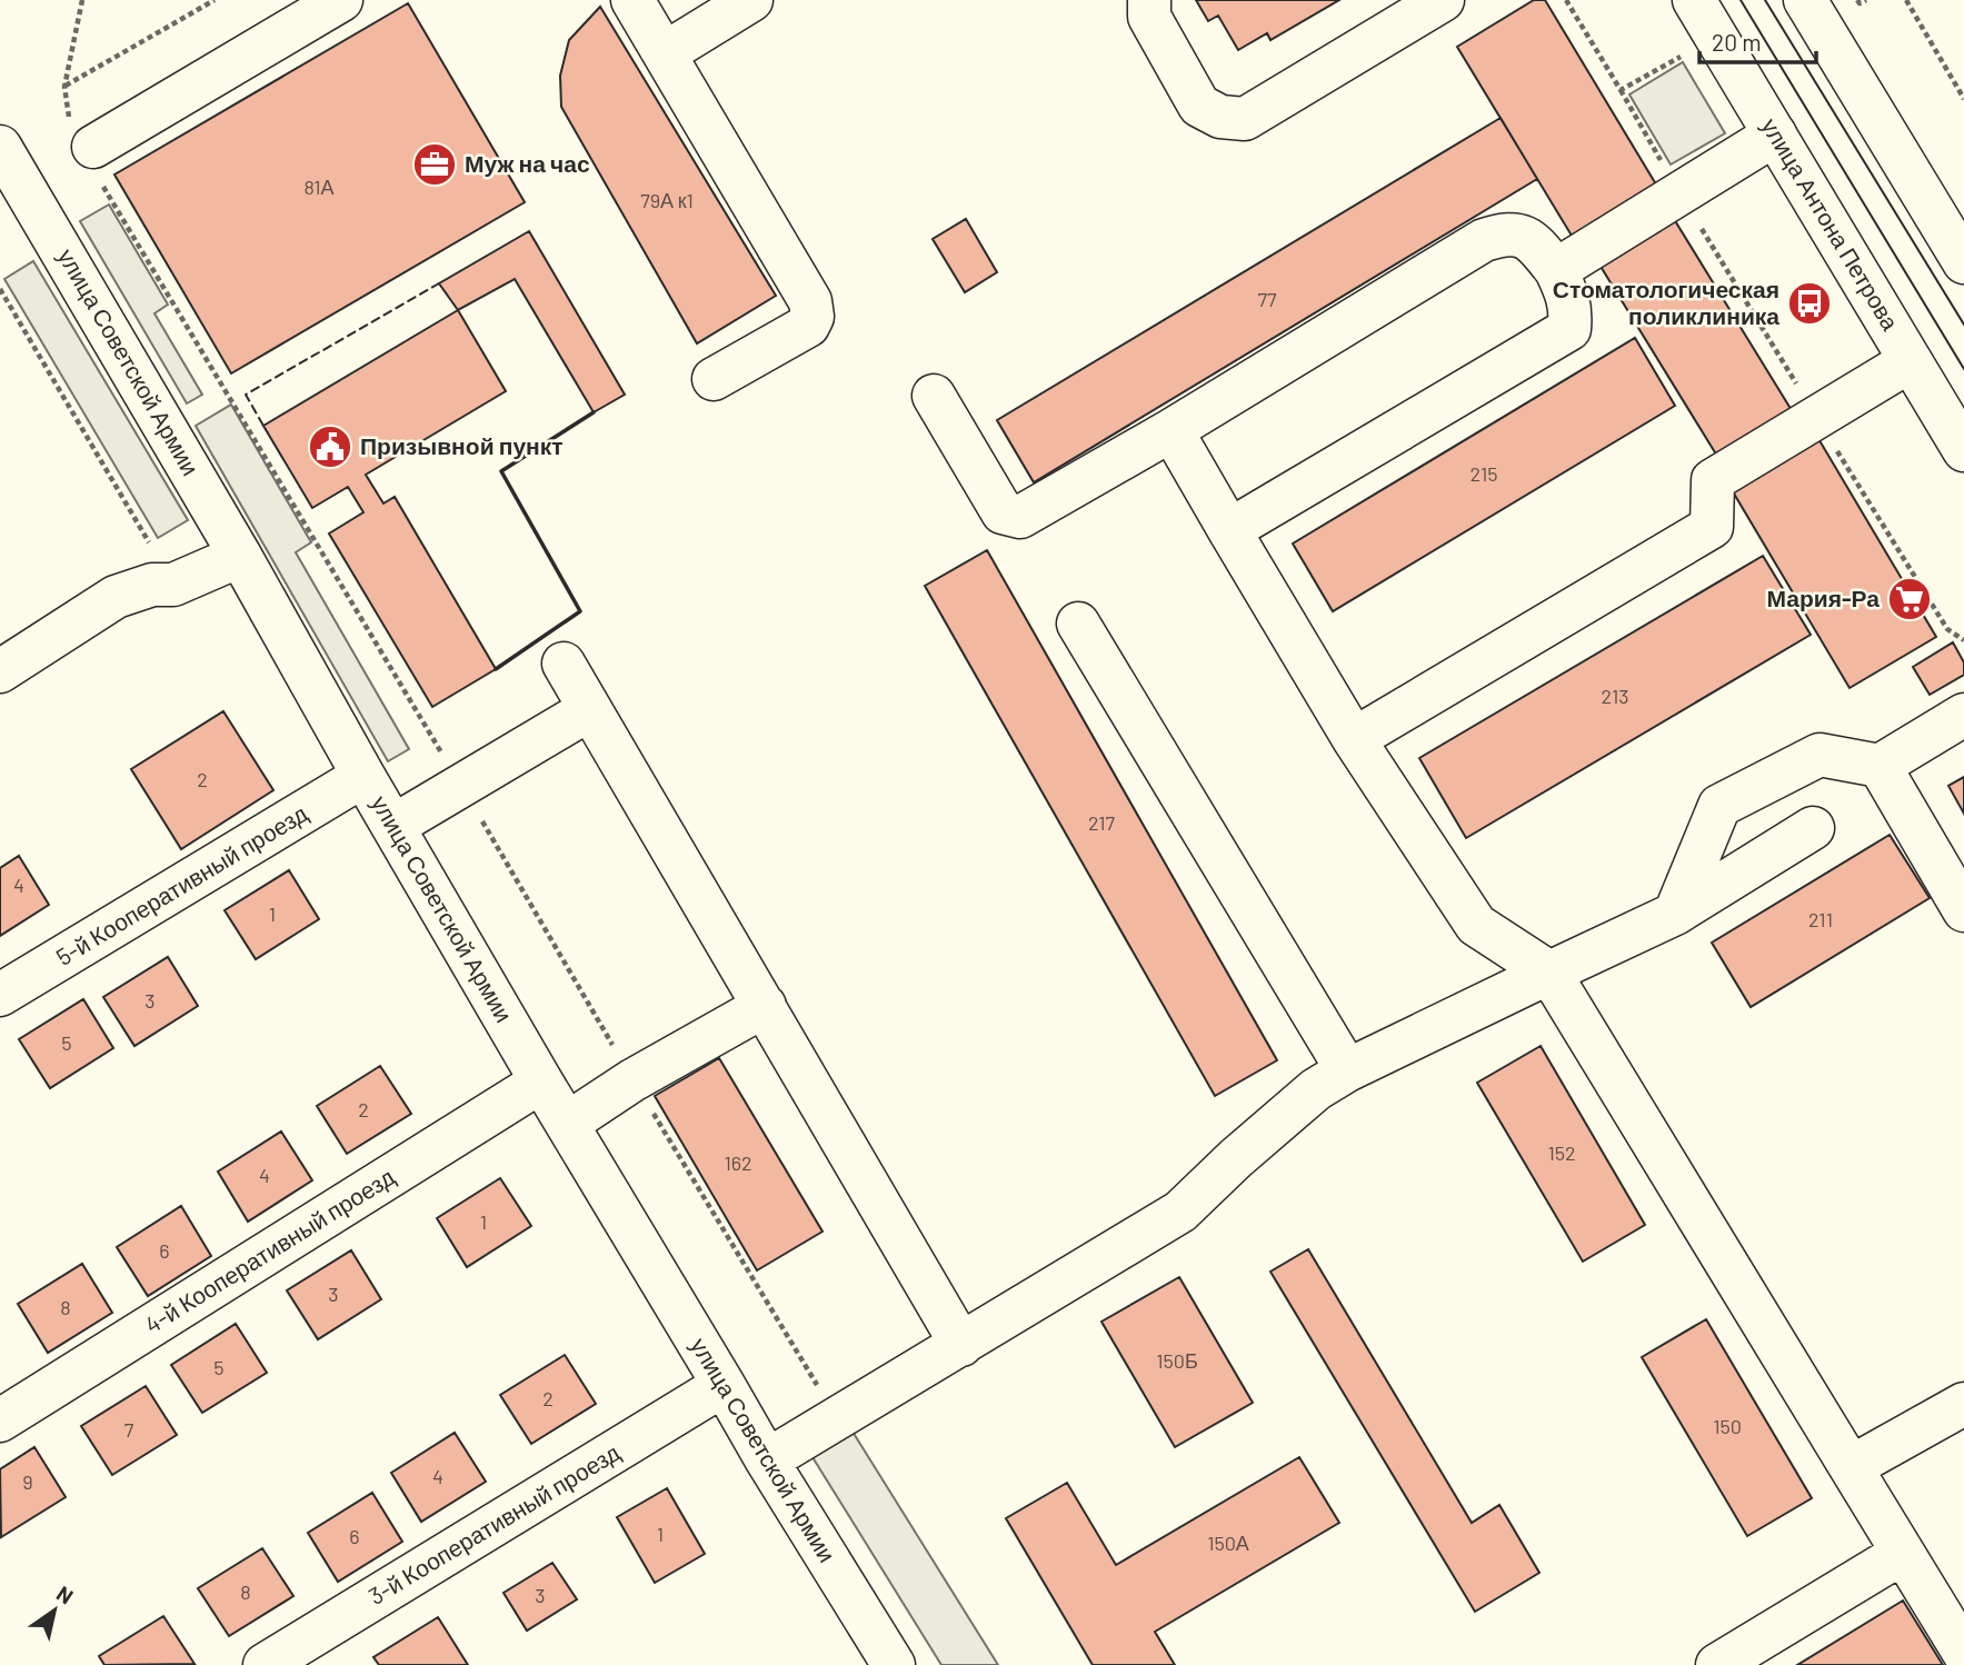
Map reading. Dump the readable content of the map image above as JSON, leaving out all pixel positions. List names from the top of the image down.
{
  "streets": {
    "street": [
      "улица Антона Петрова",
      "улица Советской Армии",
      "5-й Кооперативный проезд",
      "4-й Кооперативный проезд",
      "3-й Кооперативный проезд"
    ]
  },
  "crossings": [
    ["улица Советской Армии", "5-й Кооперативный проезд"],
    ["улица Советской Армии", "4-й Кооперативный проезд"],
    ["улица Советской Армии", "3-й Кооперативный проезд"]
  ],
  "places": {
    "office": ["Муж на час"],
    "bus stop": ["Стоматологическая поликлиника"],
    "public building": ["Призывной пункт"],
    "supermarket": ["Мария-Ра"]
  },
  "house_numbers": [
    "81А",
    "79А к1",
    "77",
    "215",
    "213",
    "2",
    "217",
    "4",
    "1",
    "211",
    "3",
    "5",
    "2",
    "152",
    "162",
    "4",
    "1",
    "6",
    "3",
    "8",
    "150Б",
    "5",
    "2",
    "150",
    "7",
    "4",
    "9",
    "1",
    "6",
    "150А",
    "8",
    "3"
  ],
  "scale_bar": "20 m",
  "north": "top right"
}
